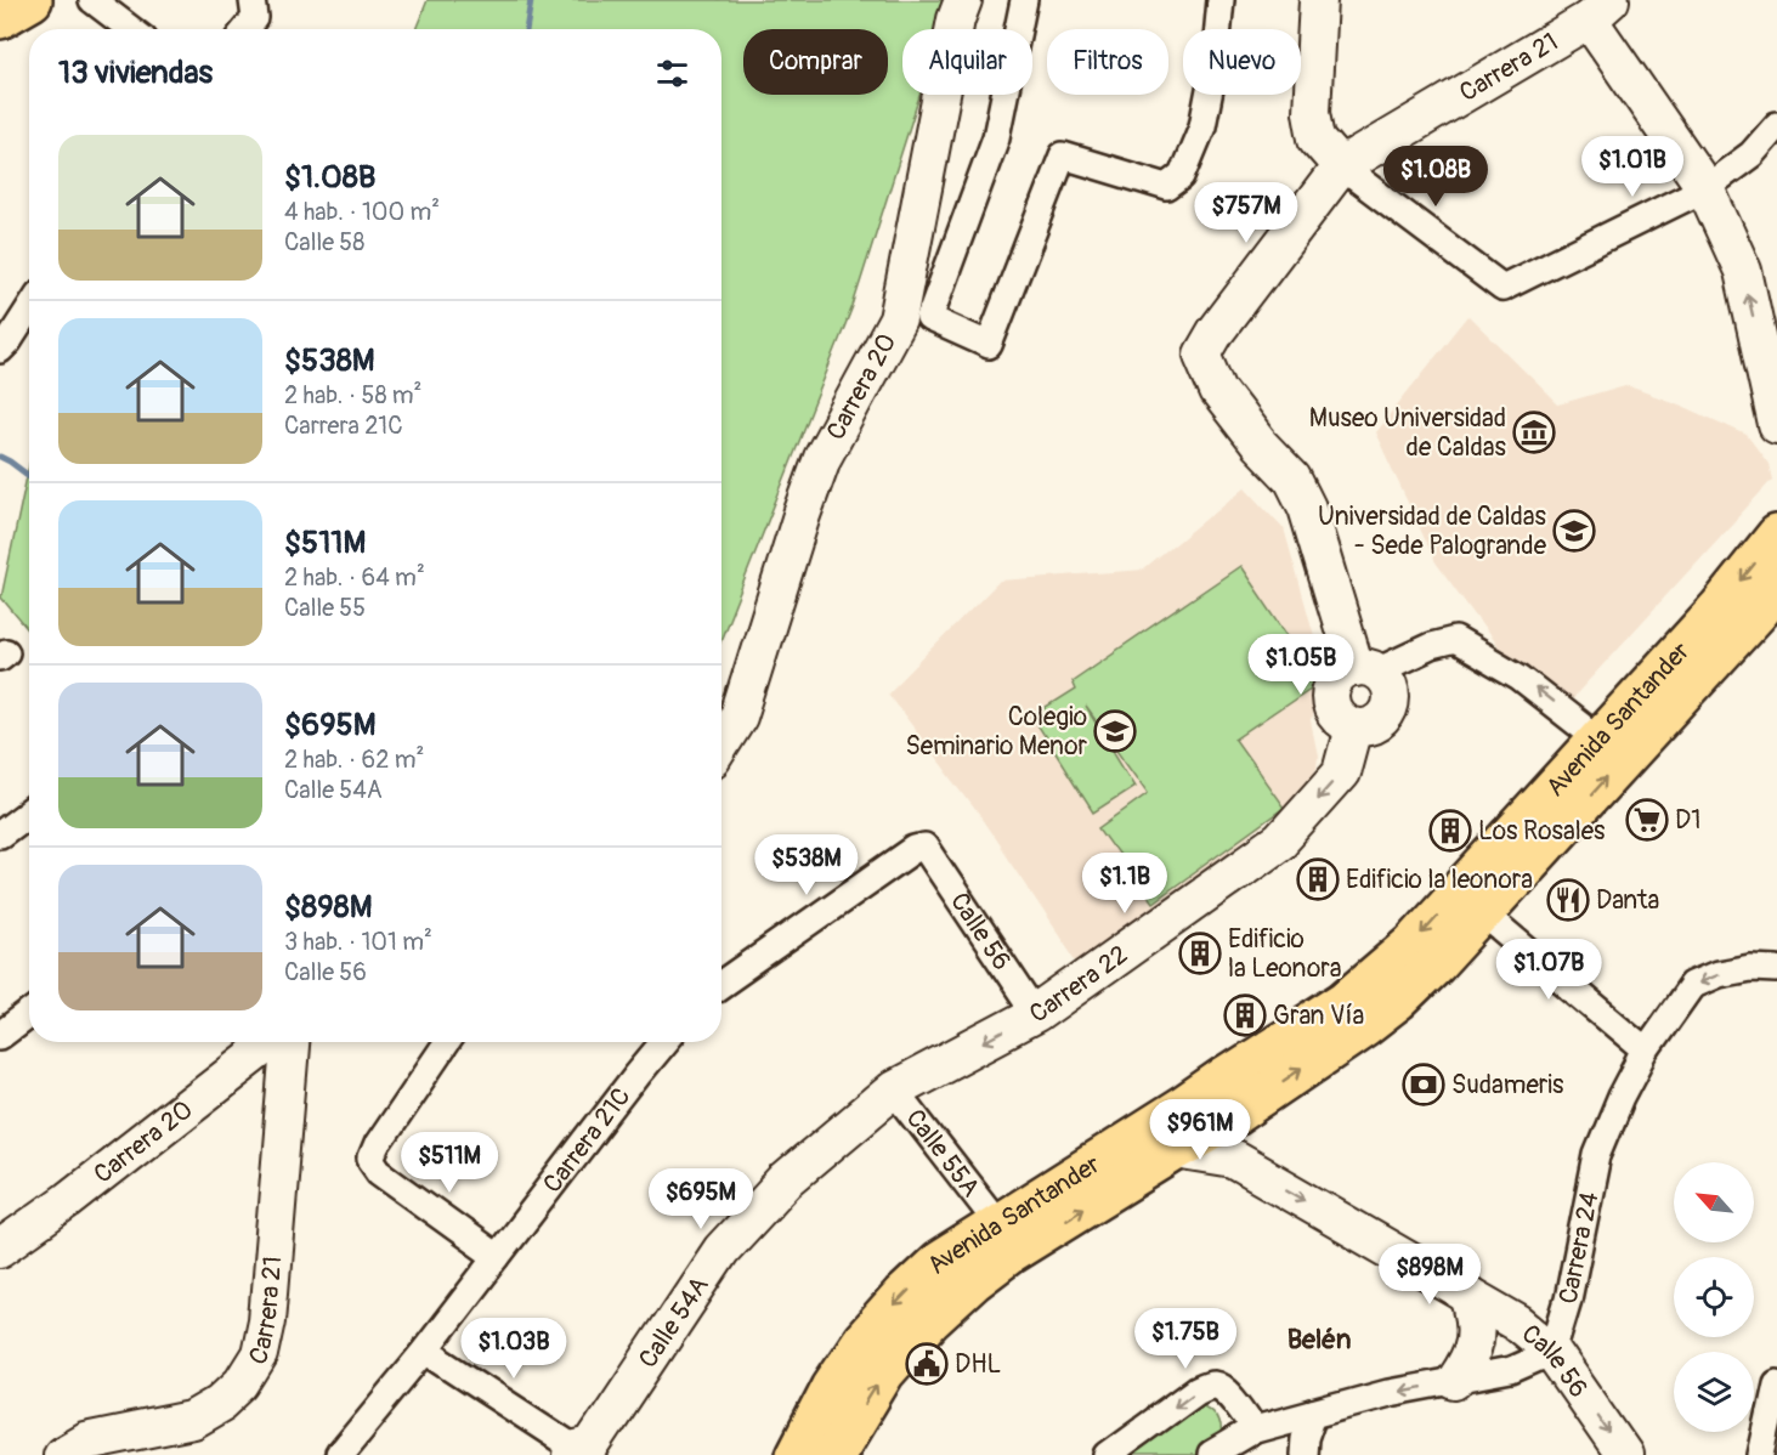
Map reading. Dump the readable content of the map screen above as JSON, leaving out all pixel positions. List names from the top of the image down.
{
  "streets": {
    "main road": ["Avenida Santander"],
    "street": [
      "Carrera 21",
      "Carrera 20",
      "Calle 56",
      "Carrera 22",
      "Carrera 21C",
      "Calle 55A",
      "Carrera 24",
      "Calle 54A"
    ]
  },
  "crossings": [
    ["Carrera 21", "Carrera 22"],
    ["Avenida Santander", "Calle 56"],
    ["Avenida Santander", "Calle 55A"],
    ["Calle 56", "Carrera 22"],
    ["Calle 56", "Carrera 24"],
    ["Carrera 22", "Calle 55A"],
    ["Carrera 22", "Calle 54A"],
    ["Carrera 21C", "Calle 54A"],
    ["Calle 55A", "Calle 54A"]
  ],
  "one_way": ["Carrera 22"],
  "districts": ["Belén"],
  "places": {
    "museum": ["Museo Universidad de Caldas"],
    "school or university": ["Universidad de Caldas - Sede Palogrande", "Colegio Seminario Menor"],
    "supermarket": ["D1"],
    "building": [
      "Los Rosales",
      "Edificio la leonora",
      "Edificio la Leonora",
      "Gran Vía"
    ],
    "restaurant": ["Danta"],
    "bank": ["Sudameris"],
    "public building": ["DHL"]
  },
  "north": "top left",
  "page": {
    "chip": [
      "Comprar",
      "Alquilar",
      "Filtros",
      "Nuevo"
    ],
    "heading": "13 viviendas",
    "list": [
      {
        "name": "$1.08B",
        "note": "4 hab. · 100 m² · Calle 58"
      },
      {
        "name": "$538M",
        "note": "2 hab. · 58 m² · Carrera 21C"
      },
      {
        "name": "$511M",
        "note": "2 hab. · 64 m² · Calle 55"
      },
      {
        "name": "$695M",
        "note": "2 hab. · 62 m² · Calle 54A"
      },
      {
        "name": "$898M",
        "note": "3 hab. · 101 m² · Calle 56"
      }
    ],
    "price": [
      "$1.01B",
      "$1.08B",
      "$757M",
      "$1.05B",
      "$538M",
      "$1.1B",
      "$1.07B",
      "$961M",
      "$511M",
      "$695M",
      "$898M",
      "$1.75B",
      "$1.03B"
    ]
  }
}
